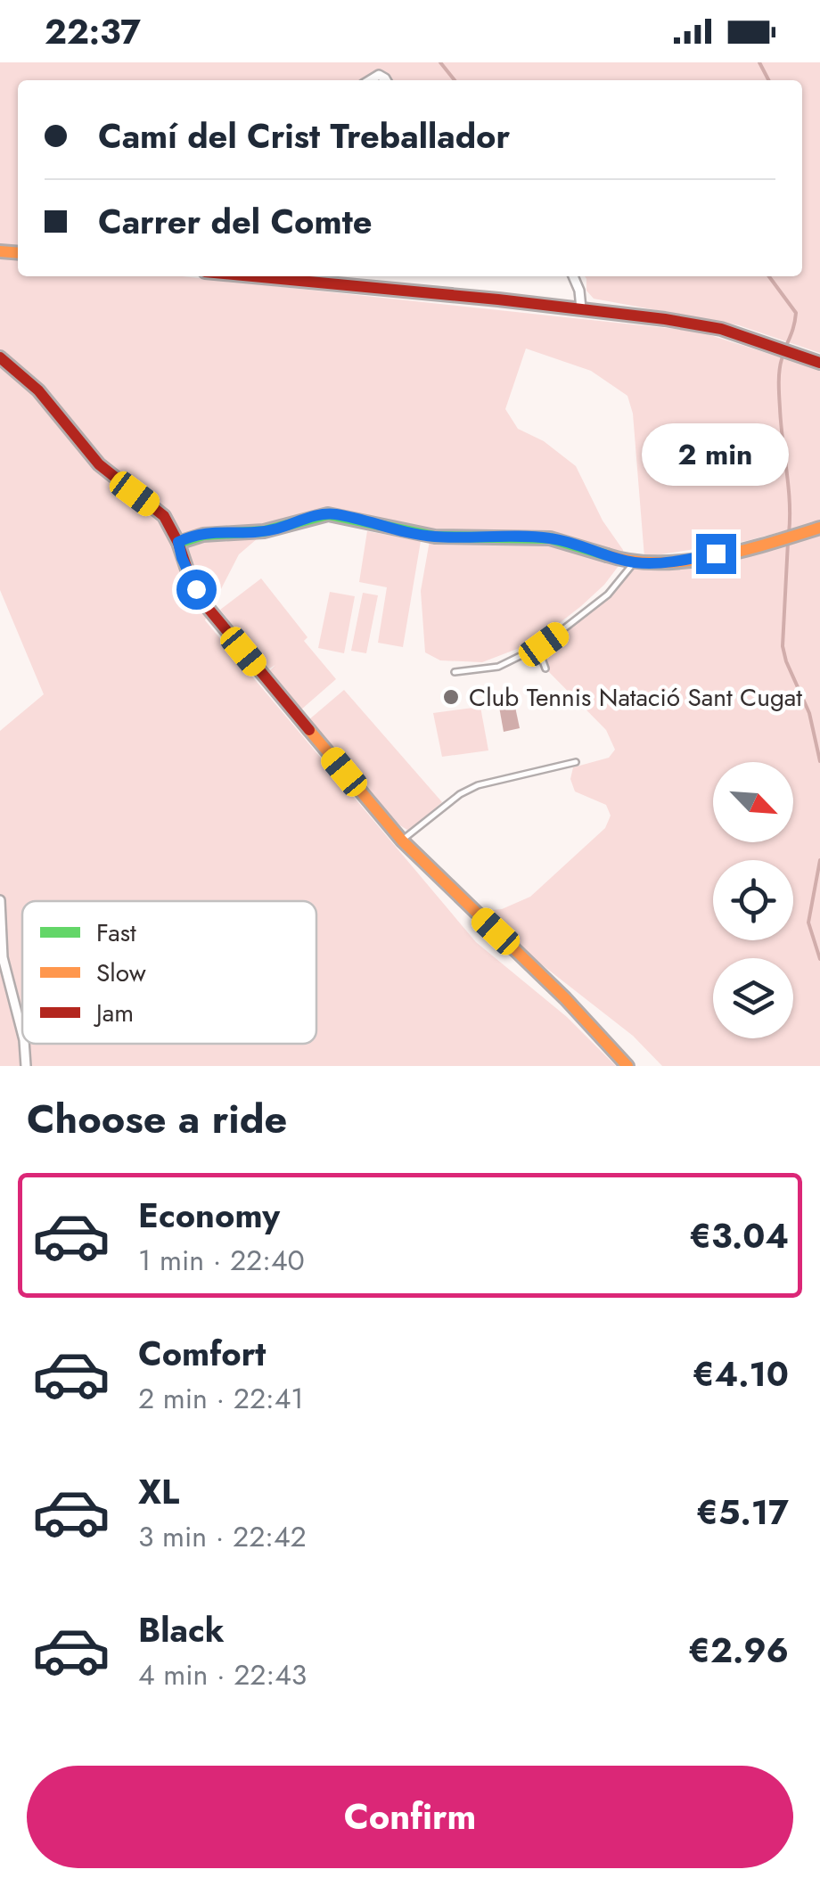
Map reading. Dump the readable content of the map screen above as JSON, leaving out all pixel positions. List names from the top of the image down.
{
  "places": ["Club Tennis Natació Sant Cugat"],
  "legend": ["Fast", "Slow", "Jam"],
  "north": "bottom right",
  "page": {
    "status": "22:37",
    "banner": ["Camí del Crist Treballador", "Carrer del Comte"],
    "bubble": "2 min",
    "heading": "Choose a ride",
    "list": [
      {
        "name": "Economy",
        "note": "1 min · 22:40",
        "value": "€3.04"
      },
      {
        "name": "Comfort",
        "note": "2 min · 22:41",
        "value": "€4.10"
      },
      {
        "name": "XL",
        "note": "3 min · 22:42",
        "value": "€5.17"
      },
      {
        "name": "Black",
        "note": "4 min · 22:43",
        "value": "€2.96"
      }
    ],
    "buttons": "Confirm"
  }
}
